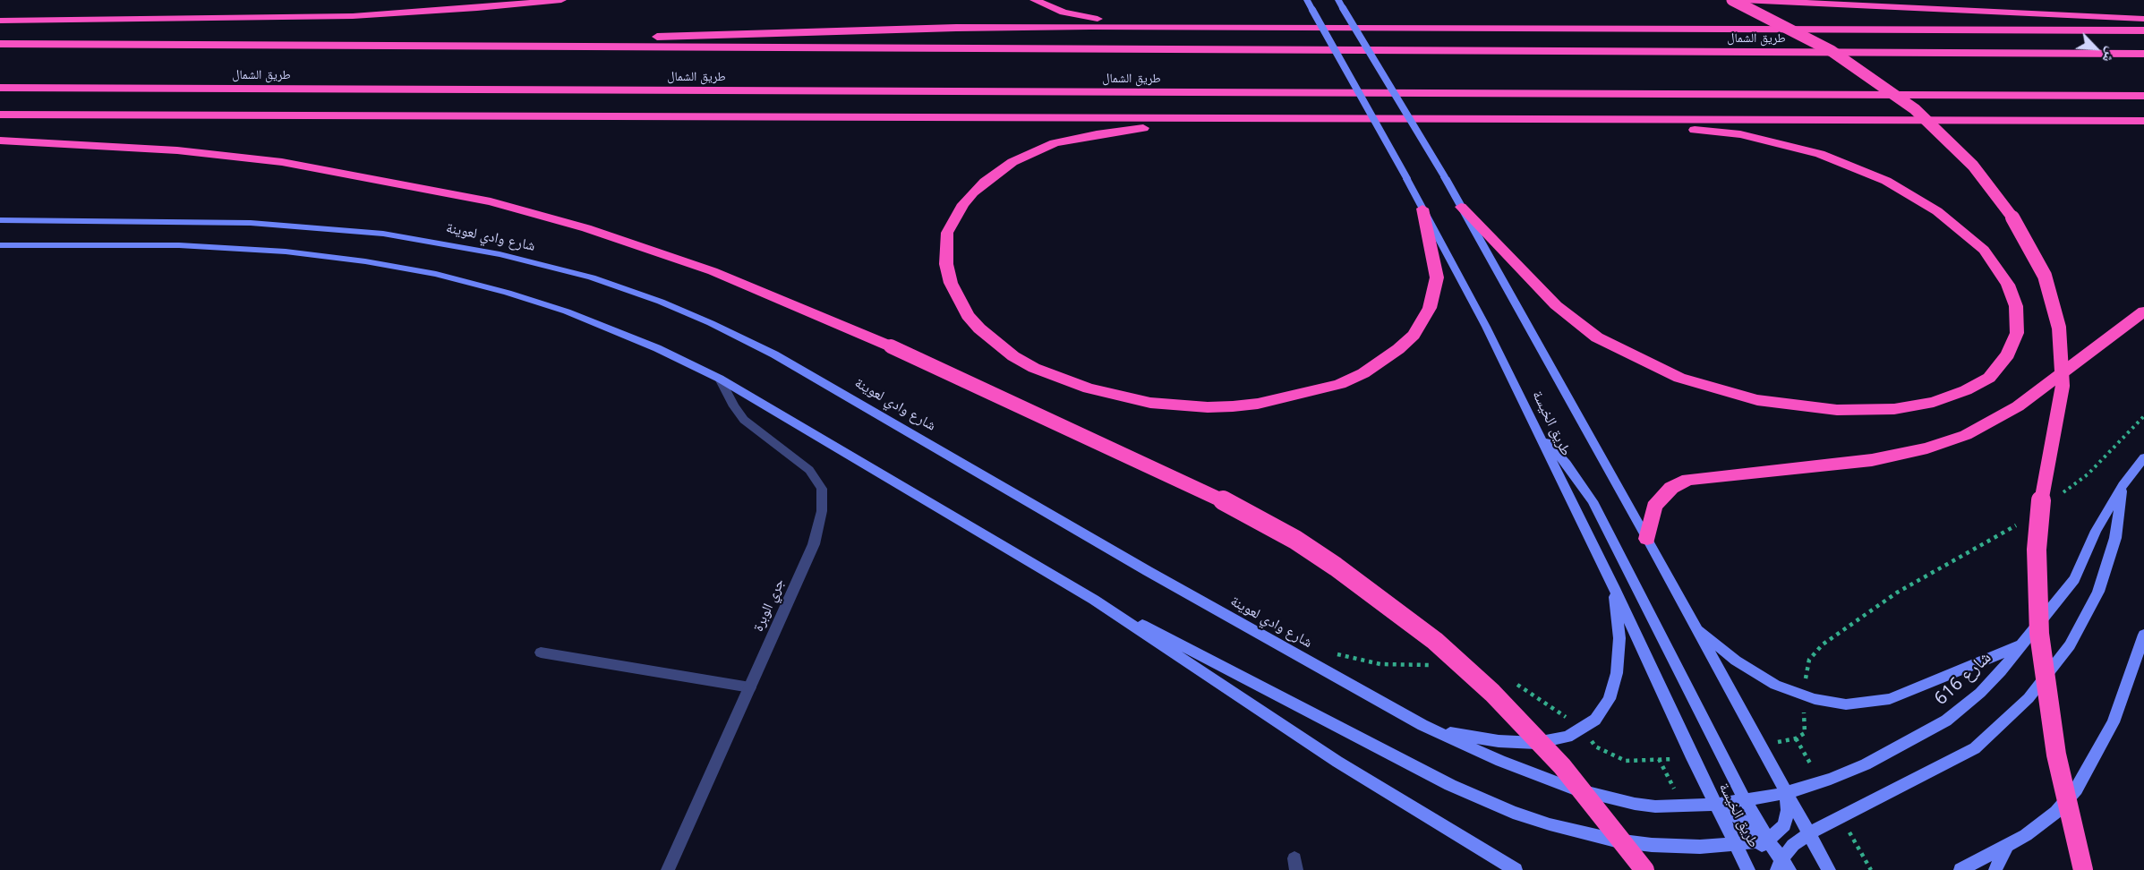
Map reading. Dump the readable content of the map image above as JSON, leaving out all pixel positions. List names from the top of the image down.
{
  "streets": {
    "highway": ["طريق الشمال"],
    "main road": ["شارع وادي لعوينة", "طريق الخيسة", "شارع 616"],
    "street": ["جري الوبرة"]
  },
  "crossings": [
    ["شارع وادي لعوينة", "طريق الخيسة"],
    ["شارع وادي لعوينة", "شارع 616"],
    ["طريق الخيسة", "شارع 616"]
  ],
  "north": "bottom right"
}
